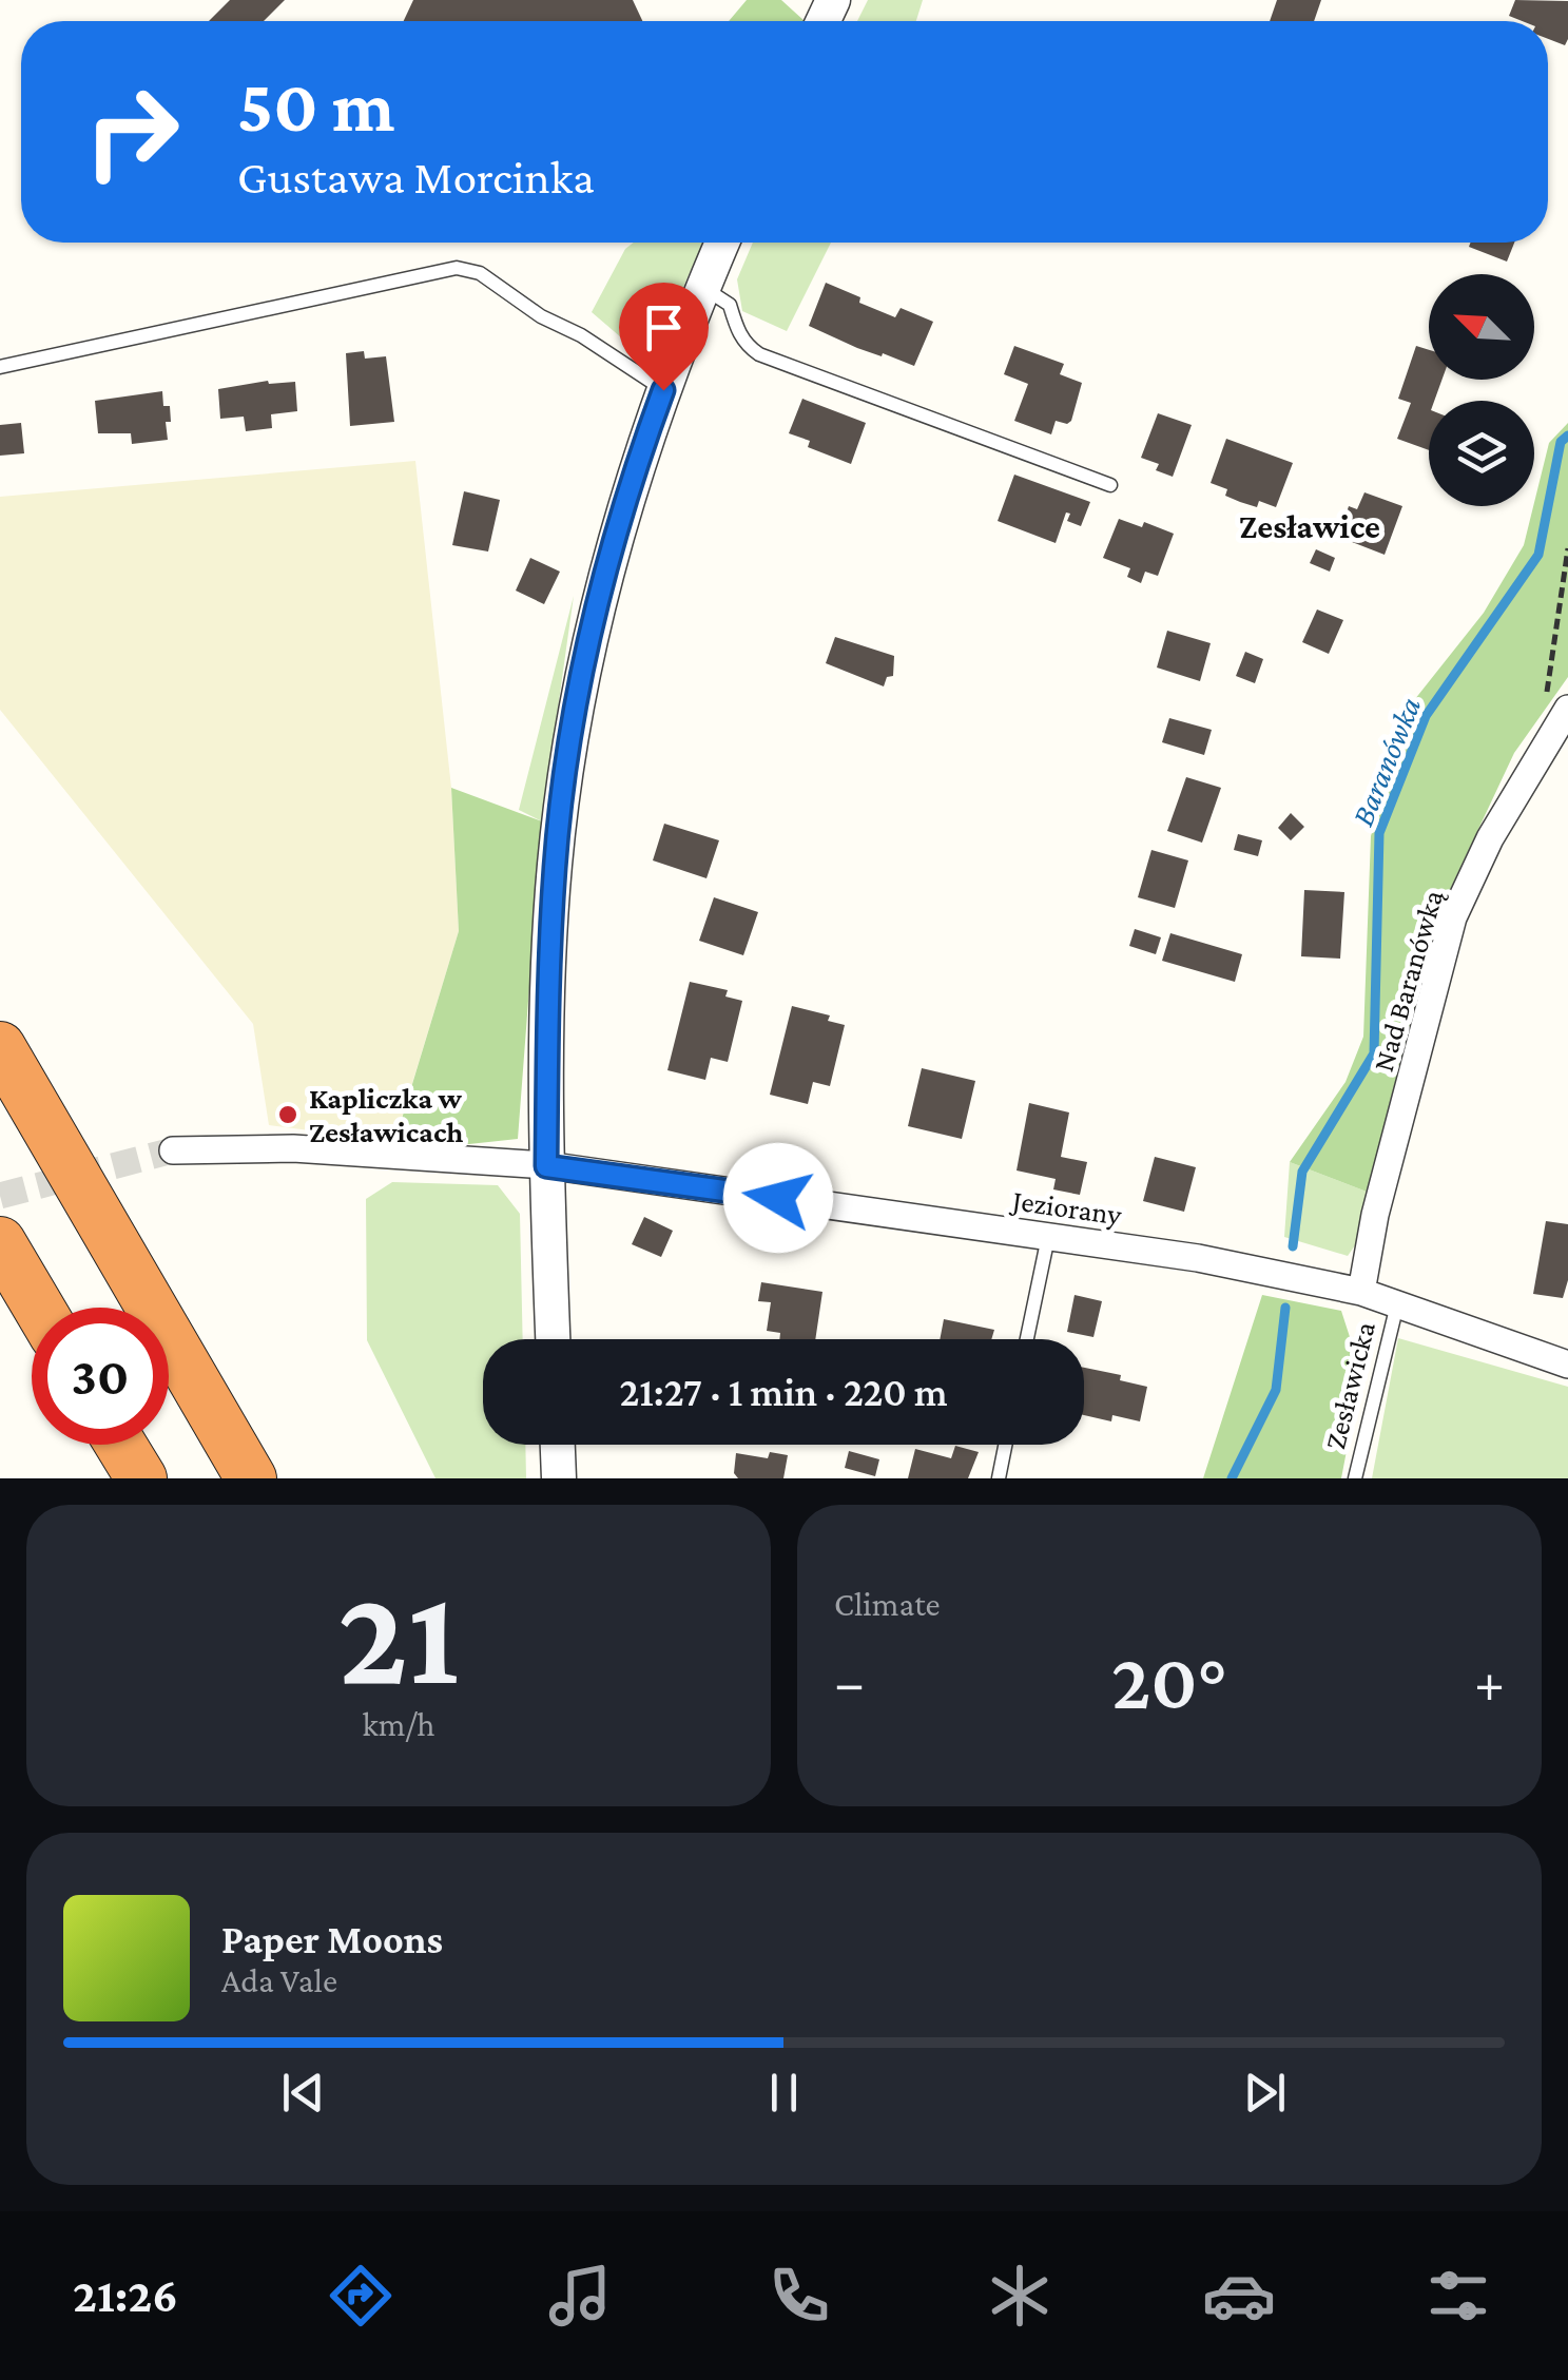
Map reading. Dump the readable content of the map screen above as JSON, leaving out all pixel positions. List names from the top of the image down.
{
  "streets": {
    "street": ["Nad Baranówką", "Jeziorany"],
    "lane": ["Zesławicka"]
  },
  "crossings": [
    ["Nad Baranówką", "Jeziorany"],
    ["Jeziorany", "Zesławicka"]
  ],
  "districts": ["Zesławice"],
  "water": ["Baranówka"],
  "places": ["Kapliczka w Zesławicach"],
  "north": "top left",
  "page": {
    "turn": ["50 m", "Gustawa Morcinka"],
    "limit": "30",
    "trip": "21:27 · 1 min · 220 m",
    "tile": [
      ["21", "km/h"],
      "Climate"
    ],
    "heat": ["−", "20°", "+"],
    "song": ["Paper Moons", "Ada Vale"],
    "tabs": "21:26"
  }
}
